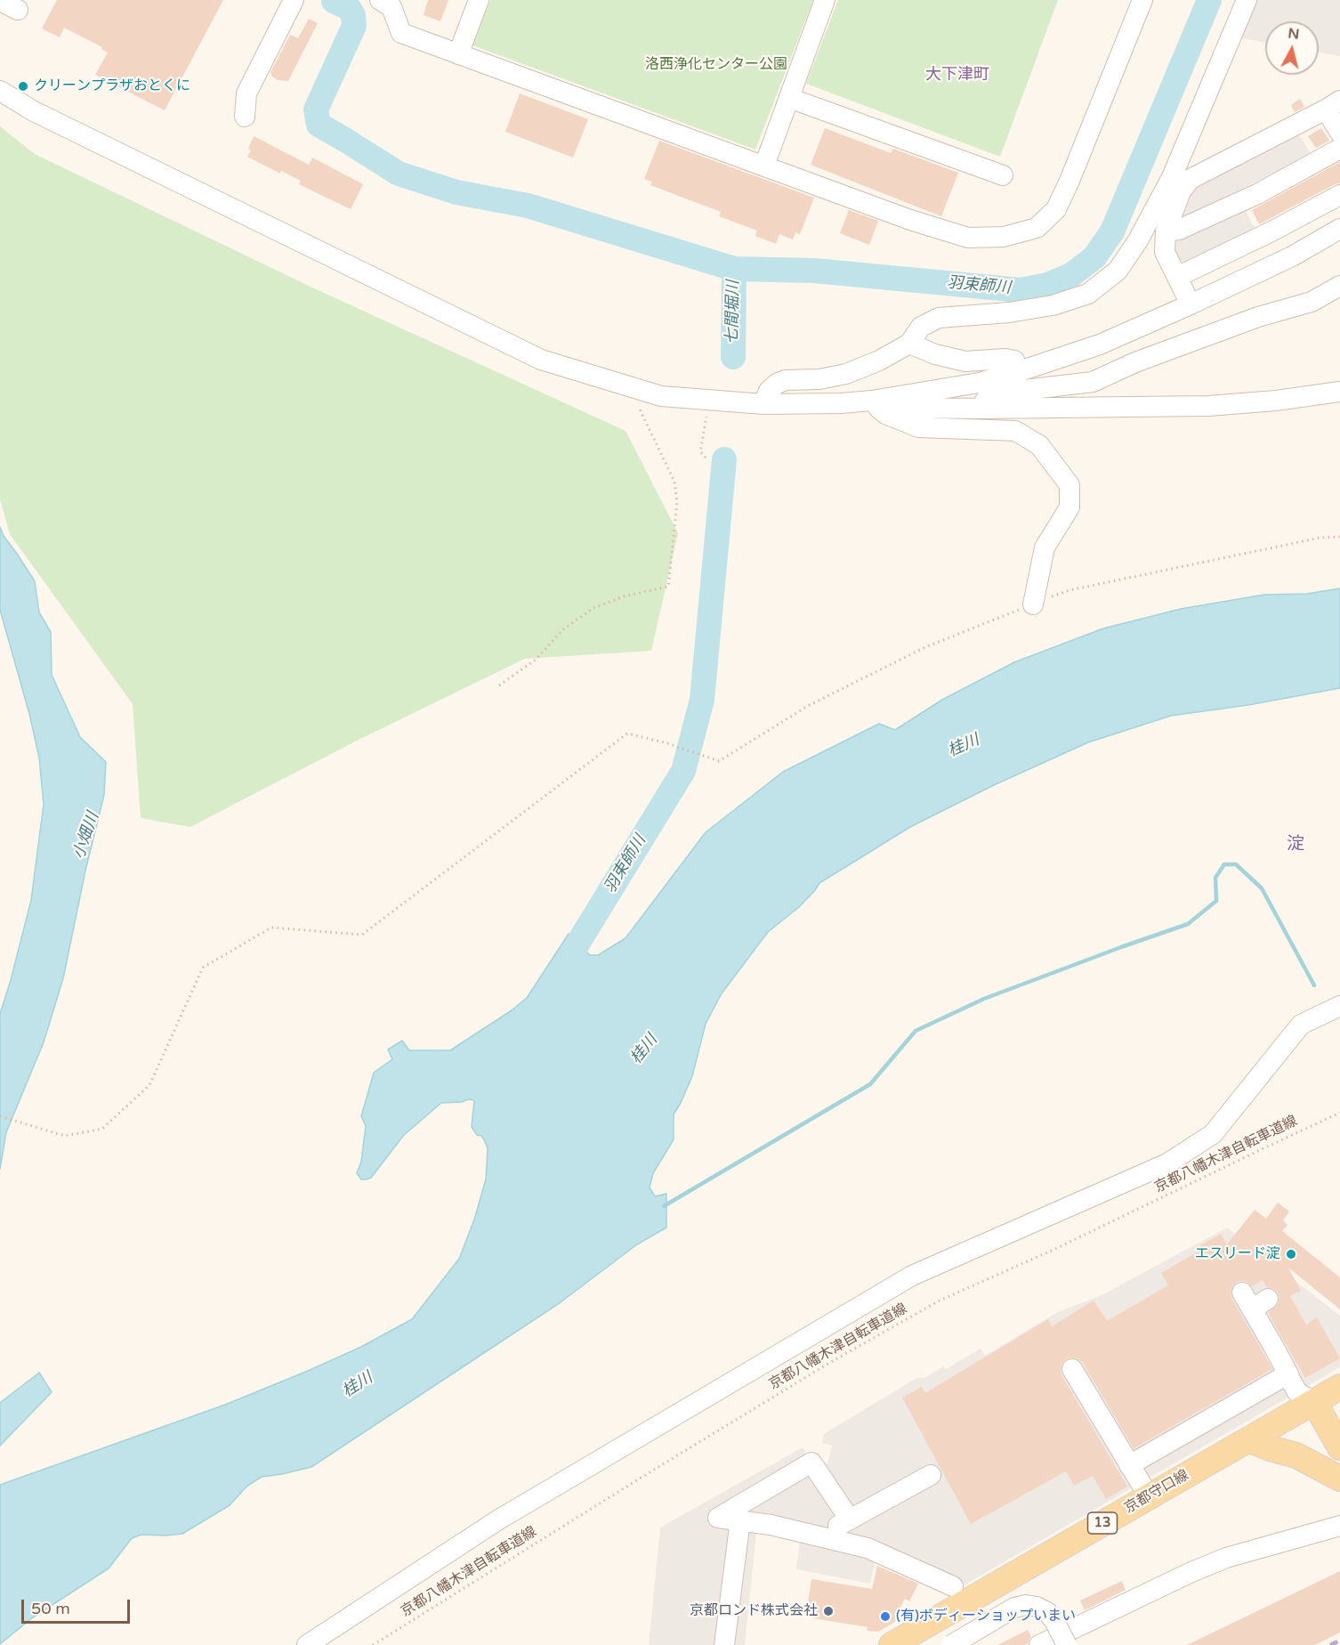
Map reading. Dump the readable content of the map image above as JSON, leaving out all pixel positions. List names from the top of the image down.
{
  "streets": {
    "main road": ["京都守口線", "13"],
    "path": ["京都八幡木津自転車道線"]
  },
  "districts": ["大下津町", "淀"],
  "water": [
    "羽束師川",
    "七間堀川",
    "桂川",
    "小畑川"
  ],
  "parks": ["洛西浄化センター公園"],
  "places": [
    "クリーンプラザおとくに",
    "エスリード淀",
    "京都ロンド株式会社",
    "(有)ボディーショップいまい"
  ],
  "scale_bar": "50 m",
  "north": "top"
}
